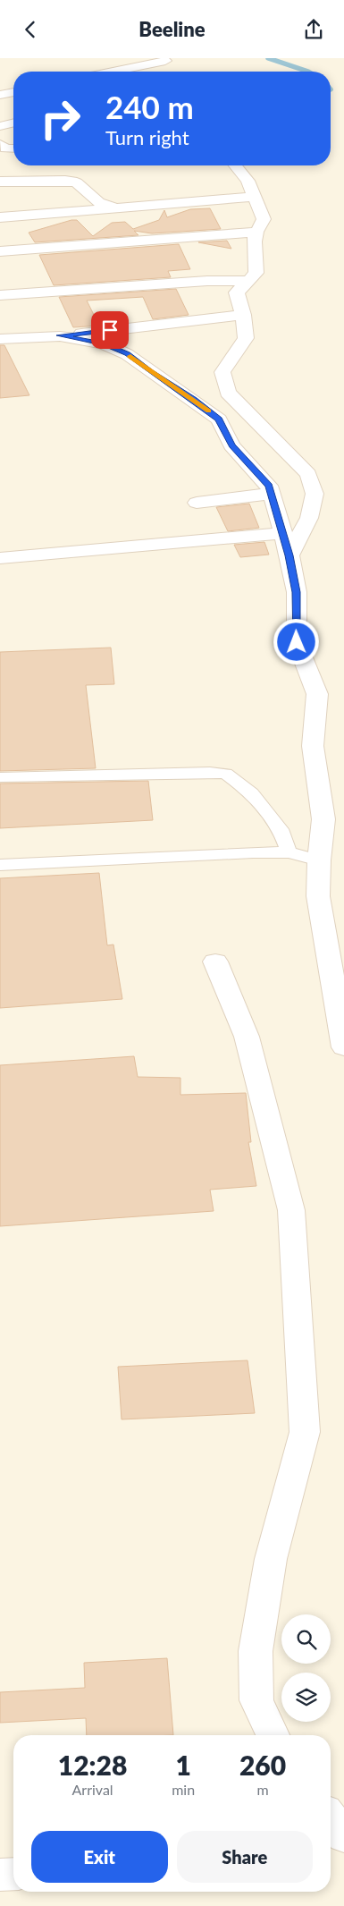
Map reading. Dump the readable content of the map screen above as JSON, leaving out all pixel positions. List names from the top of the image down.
{
  "page": {
    "header": "Beeline",
    "turn": ["240 m", "Turn right"],
    "eta": [
      "12:28",
      "Arrival",
      "1",
      "min",
      "260",
      "m"
    ],
    "buttons": ["Exit", "Share"]
  }
}
